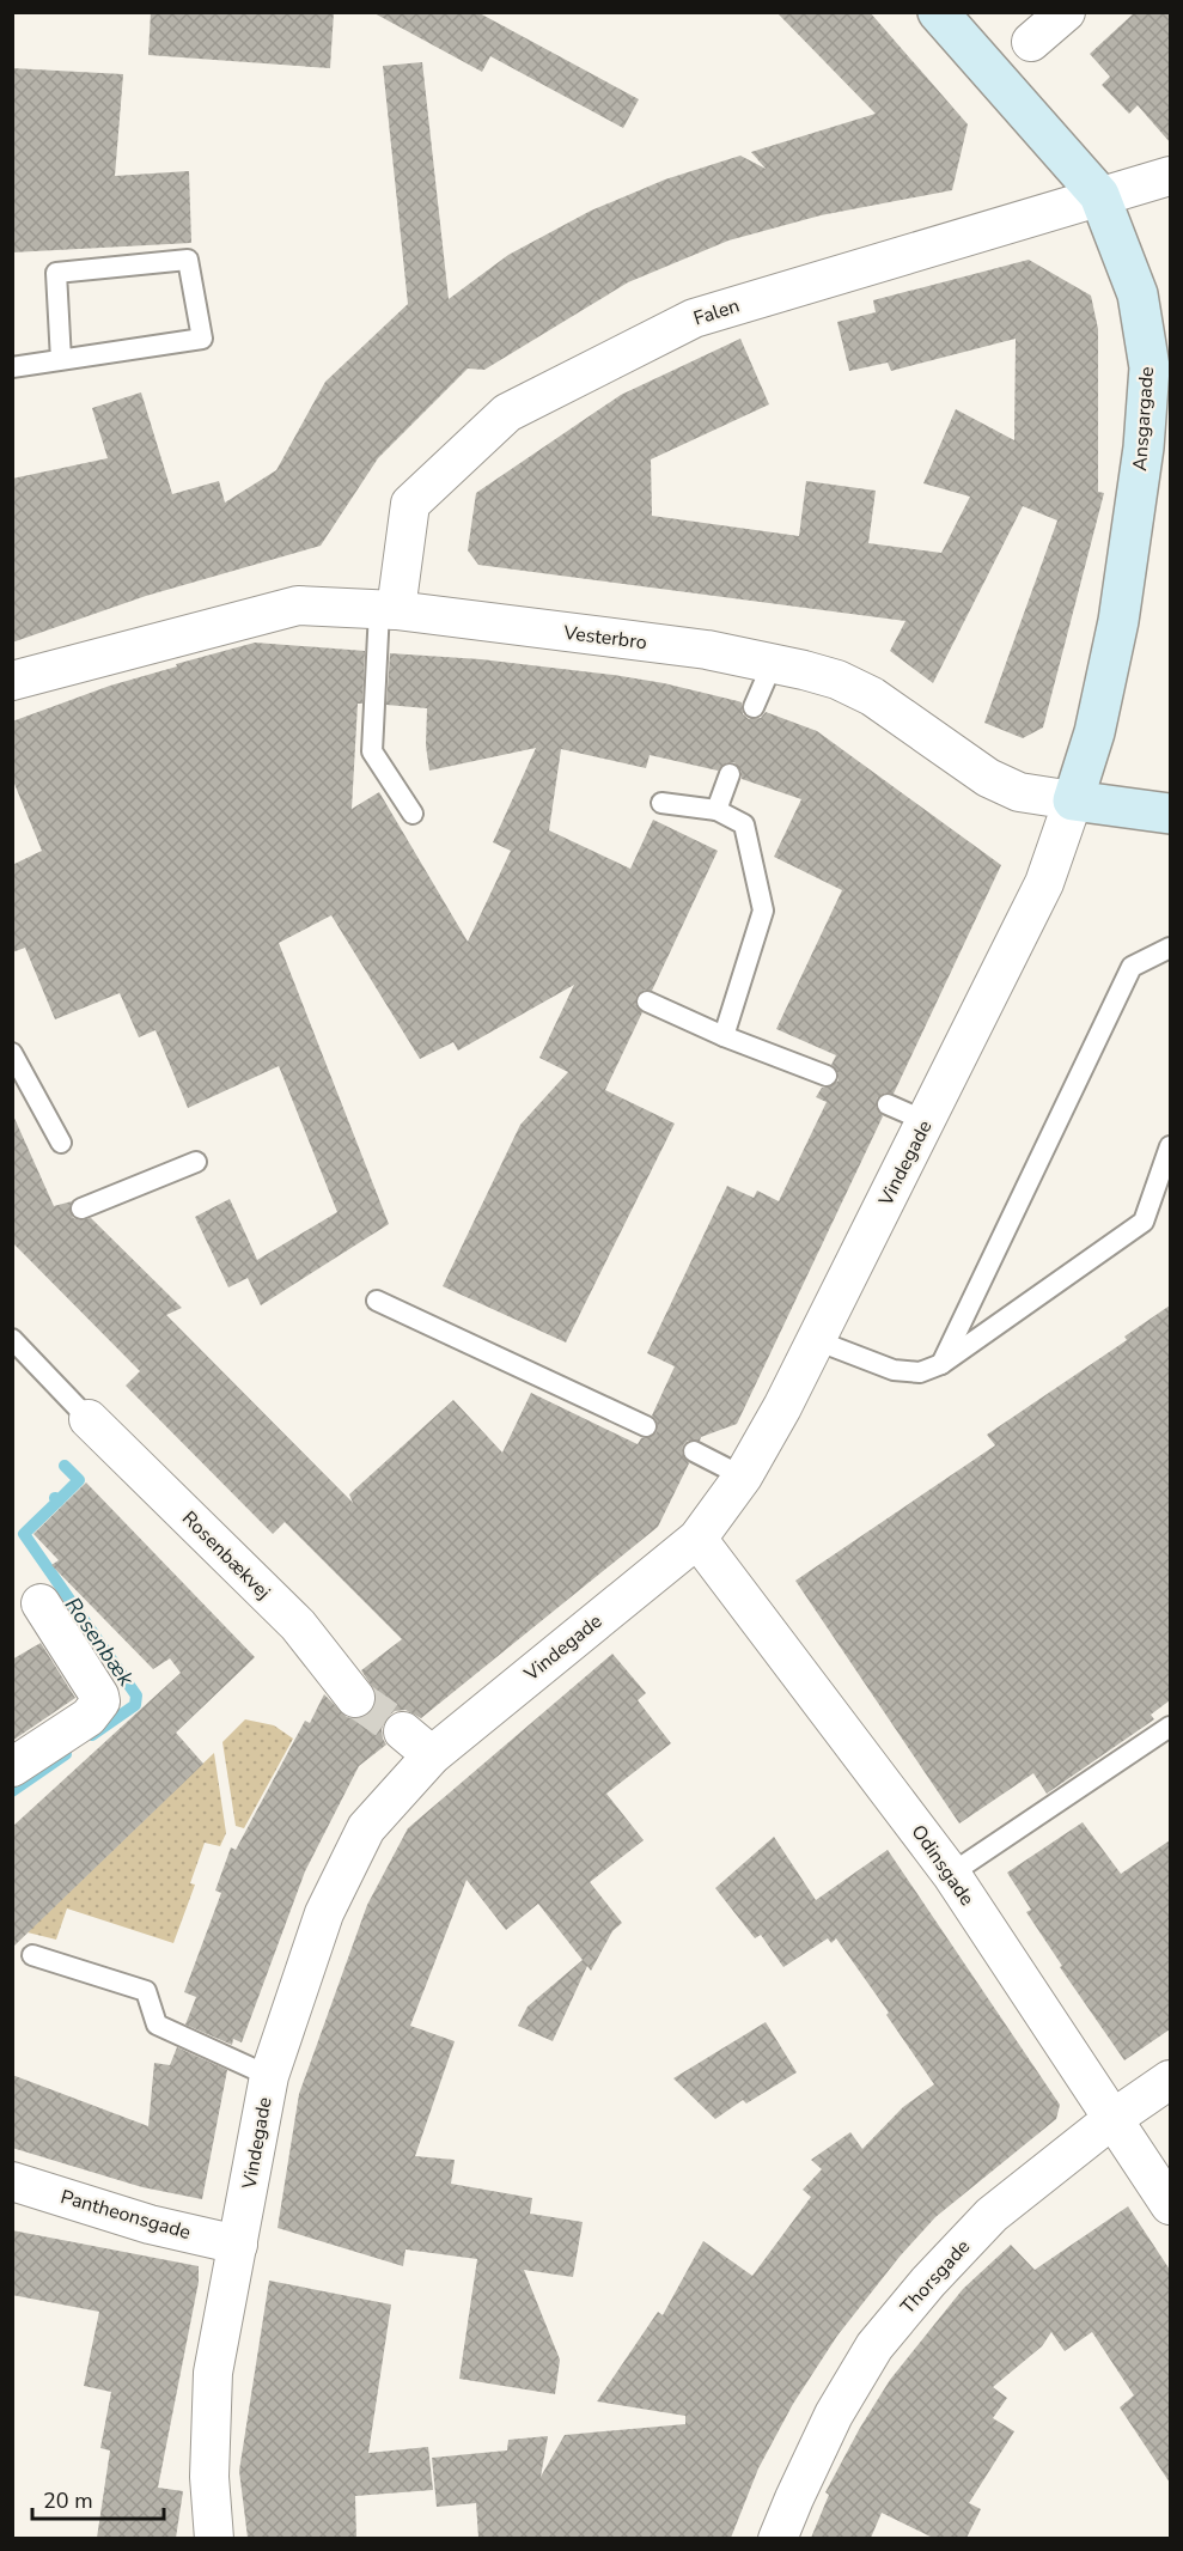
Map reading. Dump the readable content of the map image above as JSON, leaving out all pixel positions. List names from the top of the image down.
{
  "streets": {
    "main road": ["Ansgargade", "Vesterbro"],
    "street": [
      "Falen",
      "Vindegade",
      "Rosenbækvej",
      "Odinsgade",
      "Pantheonsgade",
      "Thorsgade"
    ]
  },
  "crossings": [
    ["Falen", "Ansgargade"],
    ["Falen", "Vesterbro"],
    ["Ansgargade", "Vesterbro"],
    ["Ansgargade", "Vindegade"],
    ["Vesterbro", "Vindegade"],
    ["Vindegade", "Odinsgade"],
    ["Vindegade", "Pantheonsgade"],
    ["Odinsgade", "Thorsgade"]
  ],
  "water": ["Rosenbæk"],
  "scale_bar": "20 m"
}
